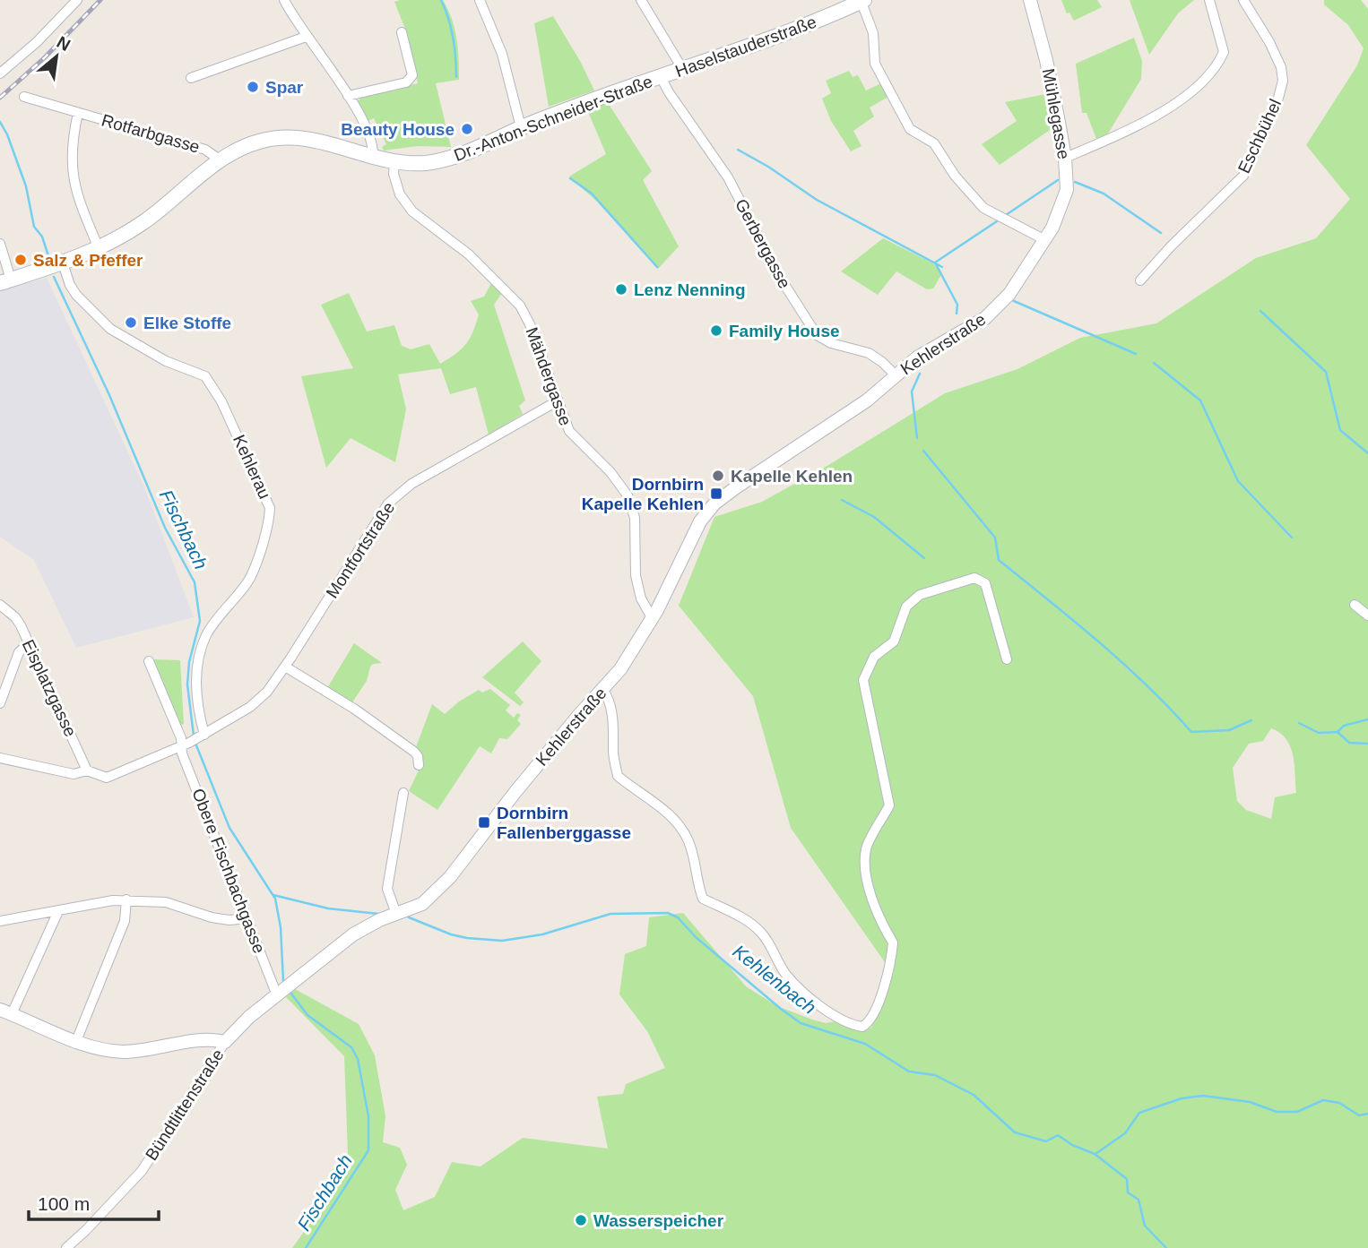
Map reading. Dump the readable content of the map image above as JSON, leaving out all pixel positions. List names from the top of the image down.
{
  "streets": {
    "main road": ["Haselstauderstraße", "Dr.-Anton-Schneider-Straße"],
    "street": [
      "Mühlegasse",
      "Rotfarbgasse",
      "Eschbühel",
      "Gerbergasse",
      "Kehlerstraße",
      "Mähdergasse",
      "Kehlerau",
      "Montfortstraße",
      "Eisplatzgasse",
      "Obere Fischbachgasse",
      "Bündtlittenstraße"
    ]
  },
  "crossings": [
    ["Haselstauderstraße", "Dr.-Anton-Schneider-Straße"],
    ["Haselstauderstraße", "Gerbergasse"],
    ["Mühlegasse", "Kehlerstraße"],
    ["Dr.-Anton-Schneider-Straße", "Rotfarbgasse"],
    ["Dr.-Anton-Schneider-Straße", "Gerbergasse"],
    ["Dr.-Anton-Schneider-Straße", "Mähdergasse"],
    ["Dr.-Anton-Schneider-Straße", "Kehlerau"],
    ["Gerbergasse", "Kehlerstraße"],
    ["Kehlerstraße", "Mähdergasse"],
    ["Kehlerstraße", "Obere Fischbachgasse"],
    ["Kehlerstraße", "Bündtlittenstraße"],
    ["Mähdergasse", "Montfortstraße"],
    ["Kehlerau", "Montfortstraße"],
    ["Montfortstraße", "Obere Fischbachgasse"]
  ],
  "water": ["Fischbach", "Kehlenbach"],
  "places": {
    "other": [
      "Spar",
      "Beauty House",
      "Salz & Pfeffer",
      "Lenz Nenning",
      "Elke Stoffe",
      "Family House",
      "Kapelle Kehlen",
      "Wasserspeicher"
    ],
    "transit": ["Dornbirn Kapelle Kehlen", "Dornbirn Fallenberggasse"]
  },
  "scale_bar": "100 m",
  "north": "top right"
}
